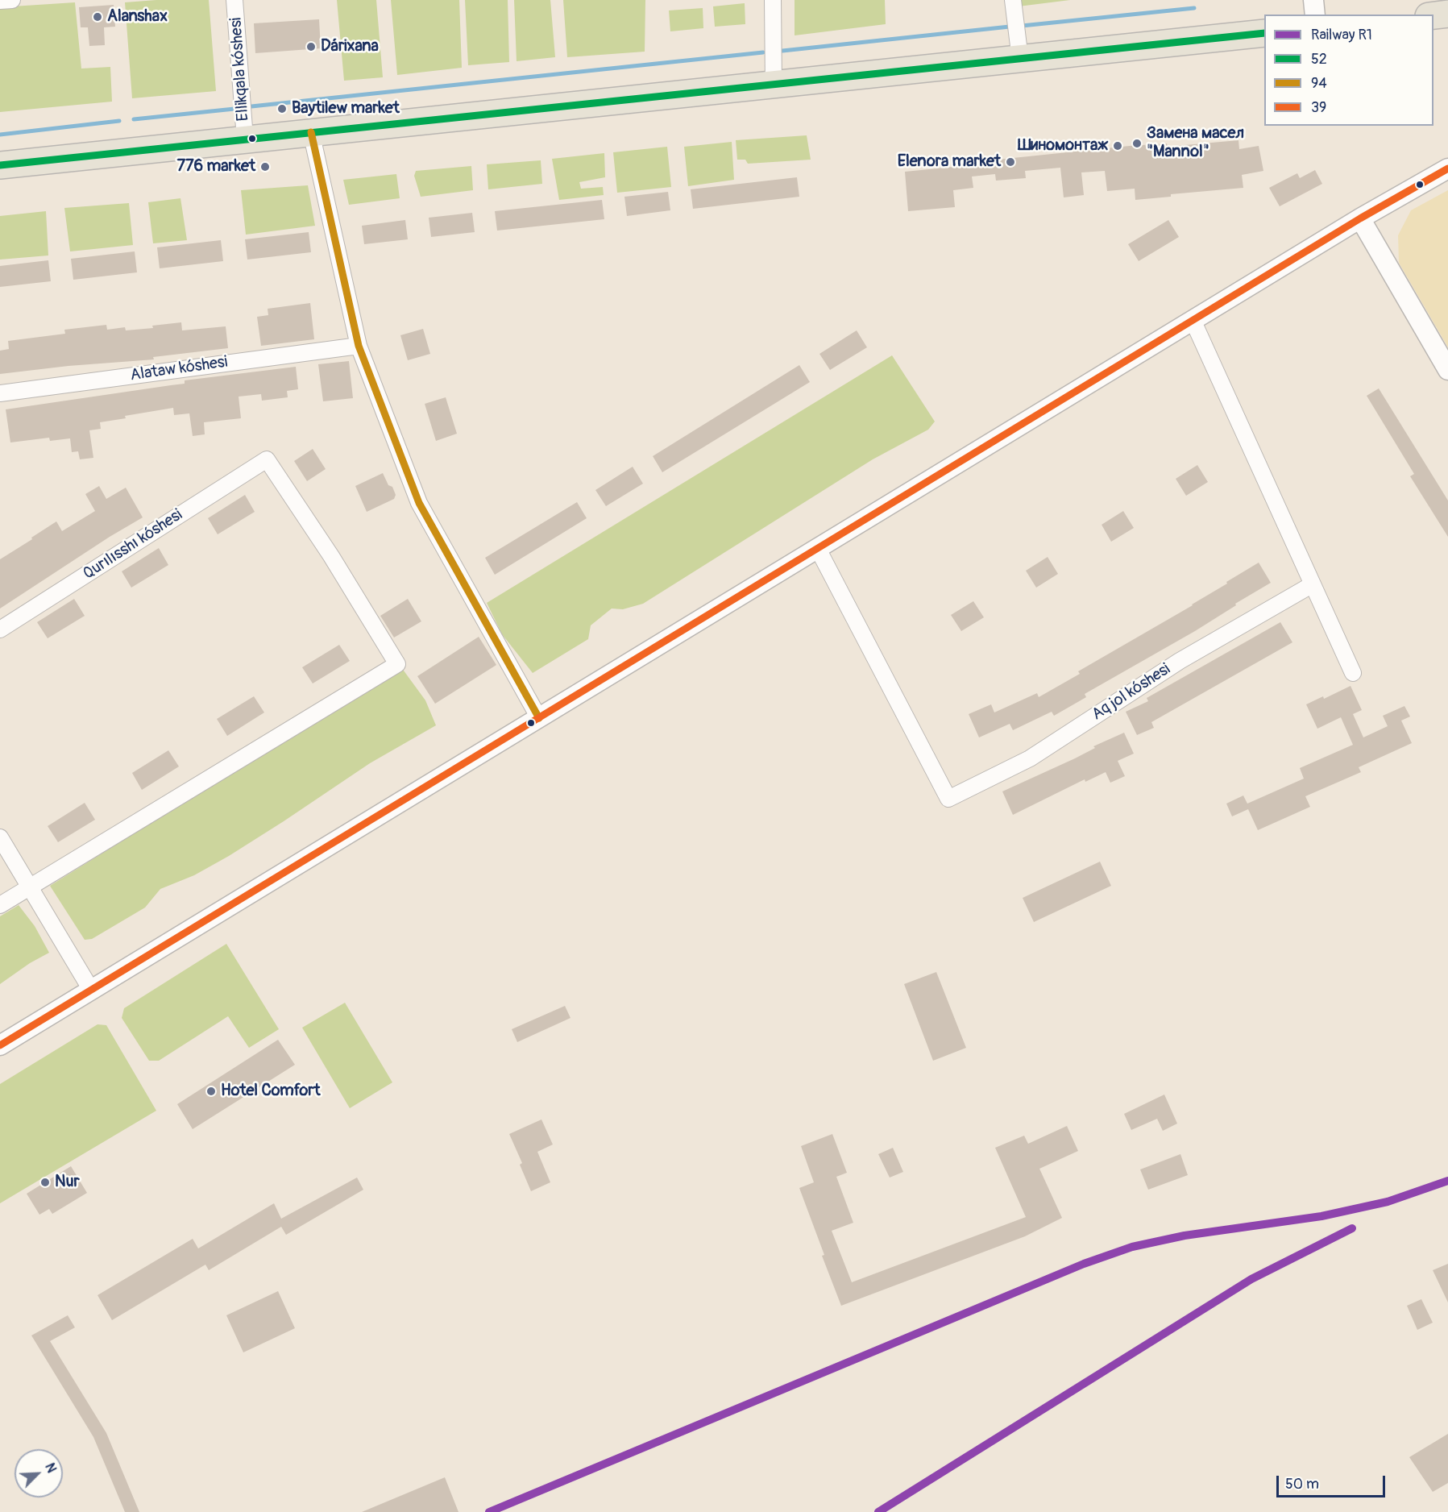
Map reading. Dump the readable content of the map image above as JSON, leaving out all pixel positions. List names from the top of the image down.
{
  "streets": {
    "street": [
      "Ellikqala kóshesi",
      "Alataw kóshesi",
      "Qurılısshı kóshesi",
      "Aq jol kóshesi"
    ]
  },
  "places": [
    "Alanshax",
    "Dárixana",
    "Baytilew market",
    "Замена масел \"Mannol\"",
    "Шиномонтаж",
    "Elenora market",
    "776 market",
    "Hotel Comfort",
    "Nur"
  ],
  "lines": [
    "transit line 52",
    "transit line 94",
    "transit line 39",
    "rail line R1"
  ],
  "legend": [
    "Railway R1",
    "52",
    "94",
    "39"
  ],
  "scale_bar": "50 m",
  "north": "top right"
}
